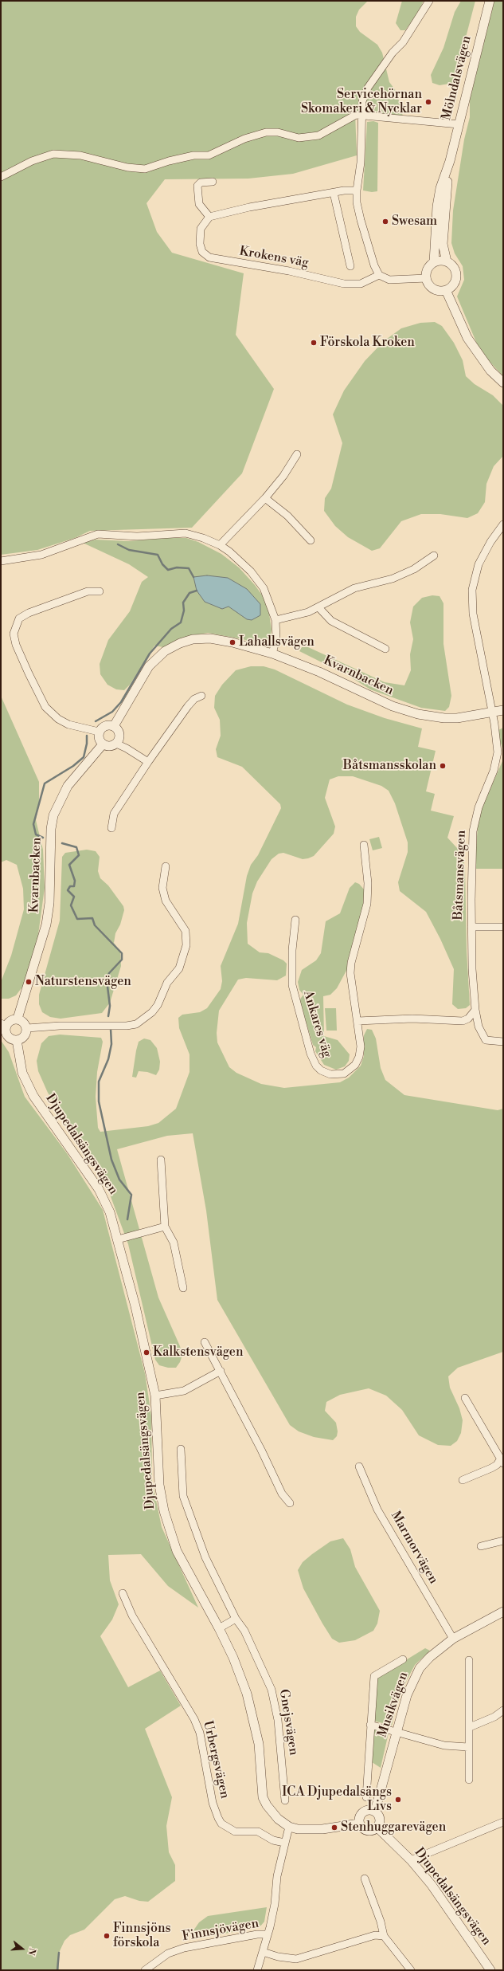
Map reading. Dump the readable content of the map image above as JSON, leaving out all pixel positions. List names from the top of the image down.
{
  "streets": {
    "street": [
      "Mölndalsvägen",
      "Krokens väg",
      "Kvarnbacken",
      "Båtsmansvägen",
      "Ankares väg",
      "Djupedalsängsvägen",
      "Marmorvägen",
      "Musikvägen",
      "Gnejsvägen",
      "Urbergsvägen",
      "Finnsjövägen"
    ]
  },
  "crossings": [
    ["Kvarnbacken", "Båtsmansvägen"],
    ["Kvarnbacken", "Djupedalsängsvägen"],
    ["Djupedalsängsvägen", "Musikvägen"],
    ["Marmorvägen", "Musikvägen"]
  ],
  "places": [
    "Servicehörnan Skomakeri & Nycklar",
    "Swesam",
    "Förskola Kroken",
    "Lahallsvägen",
    "Båtsmansskolan",
    "Naturstensvägen",
    "Kalkstensvägen",
    "ICA Djupedalsängs Livs",
    "Stenhuggarevägen",
    "Finnsjöns förskola"
  ],
  "north": "right"
}
